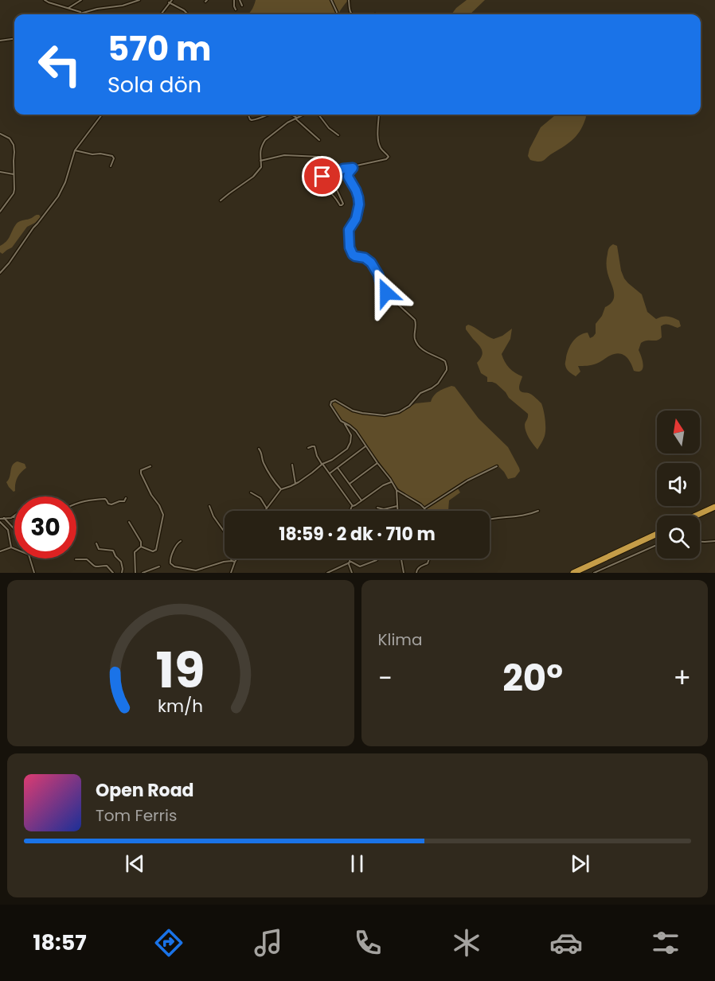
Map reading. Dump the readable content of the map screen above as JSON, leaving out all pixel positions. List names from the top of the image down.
{
  "north": "top",
  "page": {
    "turn": ["570 m", "Sola dön"],
    "limit": "30",
    "trip": "18:59 · 2 dk · 710 m",
    "tile": "Klima",
    "heat": ["−", "20°", "+"],
    "song": ["Open Road", "Tom Ferris"],
    "tabs": "18:57",
    "gauge": ["19", "km/h"]
  }
}
